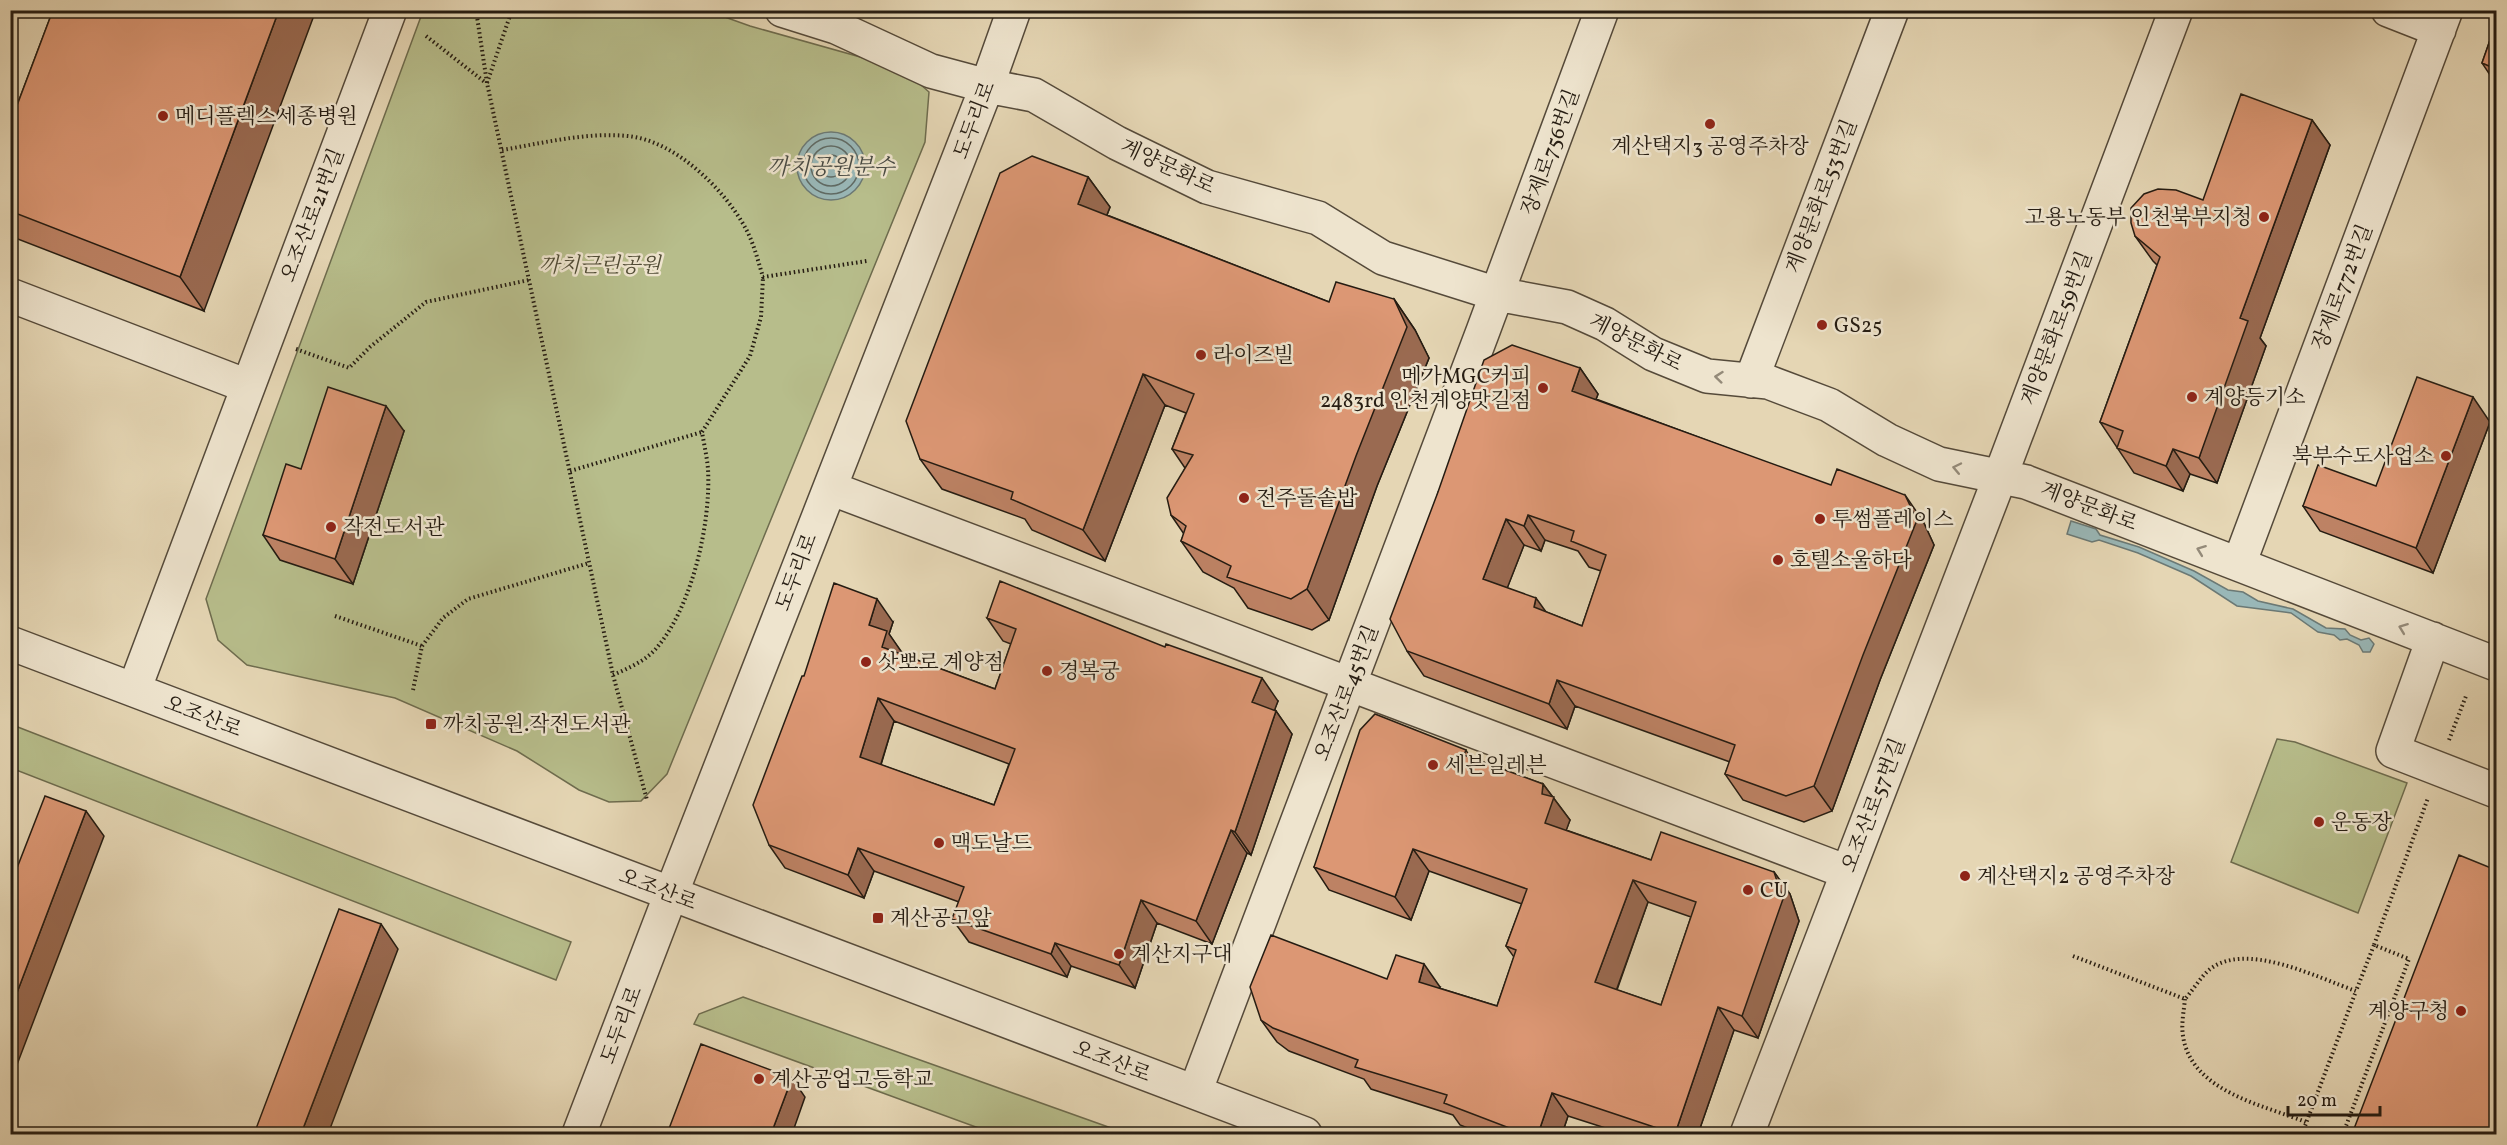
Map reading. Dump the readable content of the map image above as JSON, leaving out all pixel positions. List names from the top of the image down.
{
  "streets": {
    "street": [
      "도두리로",
      "장제로756번길",
      "계양문화로",
      "계양문화로53번길",
      "오조산로21번길",
      "장제로772번길",
      "계양문화로59번길",
      "오조산로45번길",
      "오조산로",
      "오조산로57번길"
    ]
  },
  "crossings": [
    ["도두리로", "계양문화로"],
    ["도두리로", "오조산로"],
    ["장제로756번길", "계양문화로"],
    ["장제로756번길", "오조산로45번길"],
    ["계양문화로", "계양문화로53번길"],
    ["계양문화로", "장제로772번길"],
    ["계양문화로", "계양문화로59번길"],
    ["계양문화로", "오조산로45번길"],
    ["계양문화로", "오조산로57번길"],
    ["오조산로21번길", "오조산로"],
    ["계양문화로59번길", "오조산로57번길"],
    ["오조산로45번길", "오조산로"]
  ],
  "one_way": ["계양문화로"],
  "water": ["까치공원분수"],
  "parks": ["까치근린공원"],
  "places": {
    "other": [
      "메디플렉스세종병원",
      "계산택지3 공영주차장",
      "고용노동부 인천북부지청",
      "GS25",
      "라이즈빌",
      "메가MGC커피 2483rd 인천계양맛길점",
      "계양등기소",
      "북부수도사업소",
      "전주돌솥밥",
      "투썸플레이스",
      "작전도서관",
      "호텔소울하다",
      "삿뽀로 계양점",
      "경복궁",
      "세븐일레븐",
      "운동장",
      "맥도날드",
      "계산택지2 공영주차장",
      "CU",
      "계산지구대",
      "계양구청",
      "계산공업고등학교"
    ],
    "transit": ["까치공원.작전도서관", "계산공고앞"]
  },
  "scale_bar": "20 m"
}
